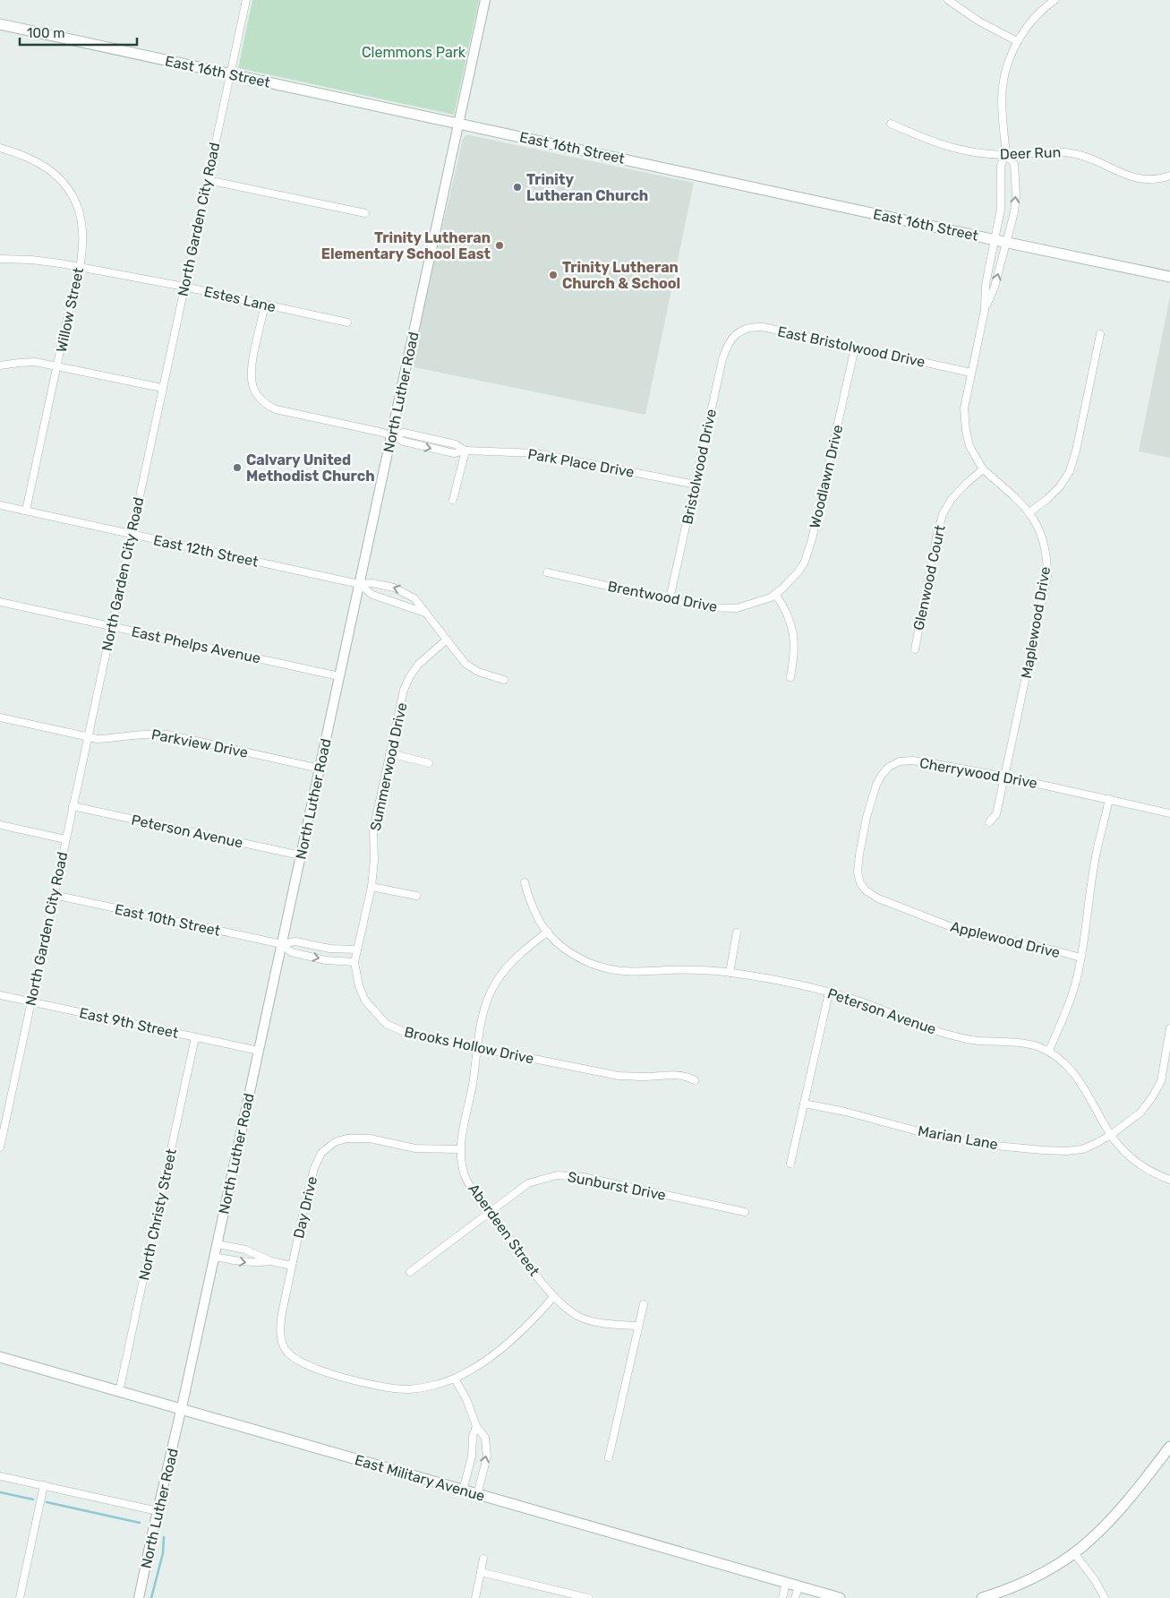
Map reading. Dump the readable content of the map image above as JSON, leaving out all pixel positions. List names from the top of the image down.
{
  "streets": {
    "main road": ["East 16th Street", "East Military Avenue"],
    "street": [
      "Deer Run",
      "North Garden City Road",
      "Estes Lane",
      "Willow Street",
      "East Bristolwood Drive",
      "North Luther Road",
      "Park Place Drive",
      "Bristolwood Drive",
      "Woodlawn Drive",
      "East 12th Street",
      "Glenwood Court",
      "Brentwood Drive",
      "Maplewood Drive",
      "East Phelps Avenue",
      "Parkview Drive",
      "Summerwood Drive",
      "Cherrywood Drive",
      "Peterson Avenue",
      "East 10th Street",
      "Applewood Drive",
      "East 9th Street",
      "Brooks Hollow Drive",
      "Marian Lane",
      "Sunburst Drive",
      "Day Drive",
      "North Christy Street",
      "Aberdeen Street"
    ]
  },
  "crossings": [
    ["East 16th Street", "North Garden City Road"],
    ["East 16th Street", "North Luther Road"],
    ["East 16th Street", "Maplewood Drive"],
    ["North Garden City Road", "Estes Lane"],
    ["North Garden City Road", "East 12th Street"],
    ["North Garden City Road", "East Phelps Avenue"],
    ["North Garden City Road", "Parkview Drive"],
    ["North Garden City Road", "Peterson Avenue"],
    ["North Garden City Road", "East 10th Street"],
    ["North Garden City Road", "East 9th Street"],
    ["Estes Lane", "Willow Street"],
    ["Estes Lane", "Park Place Drive"],
    ["Willow Street", "East 12th Street"],
    ["East Bristolwood Drive", "Bristolwood Drive"],
    ["East Bristolwood Drive", "Woodlawn Drive"],
    ["East Bristolwood Drive", "Maplewood Drive"],
    ["North Luther Road", "Park Place Drive"],
    ["North Luther Road", "East 12th Street"],
    ["North Luther Road", "East Phelps Avenue"],
    ["North Luther Road", "Parkview Drive"],
    ["North Luther Road", "Peterson Avenue"],
    ["North Luther Road", "East 10th Street"],
    ["North Luther Road", "East 9th Street"],
    ["North Luther Road", "East Military Avenue"],
    ["Park Place Drive", "Bristolwood Drive"],
    ["Bristolwood Drive", "Brentwood Drive"],
    ["Woodlawn Drive", "Brentwood Drive"],
    ["East 12th Street", "Summerwood Drive"],
    ["Glenwood Court", "Maplewood Drive"],
    ["Maplewood Drive", "Cherrywood Drive"],
    ["Summerwood Drive", "Brooks Hollow Drive"],
    ["Cherrywood Drive", "Applewood Drive"],
    ["Peterson Avenue", "Marian Lane"],
    ["Peterson Avenue", "Aberdeen Street"],
    ["East 9th Street", "North Christy Street"],
    ["Brooks Hollow Drive", "Aberdeen Street"],
    ["Sunburst Drive", "Aberdeen Street"],
    ["Day Drive", "Aberdeen Street"],
    ["North Christy Street", "East Military Avenue"]
  ],
  "parks": ["Clemmons Park"],
  "places": [
    "Trinity Lutheran Church",
    "Trinity Lutheran Elementary School East",
    "Trinity Lutheran Church & School",
    "Calvary United Methodist Church"
  ],
  "scale_bar": "100 m"
}
